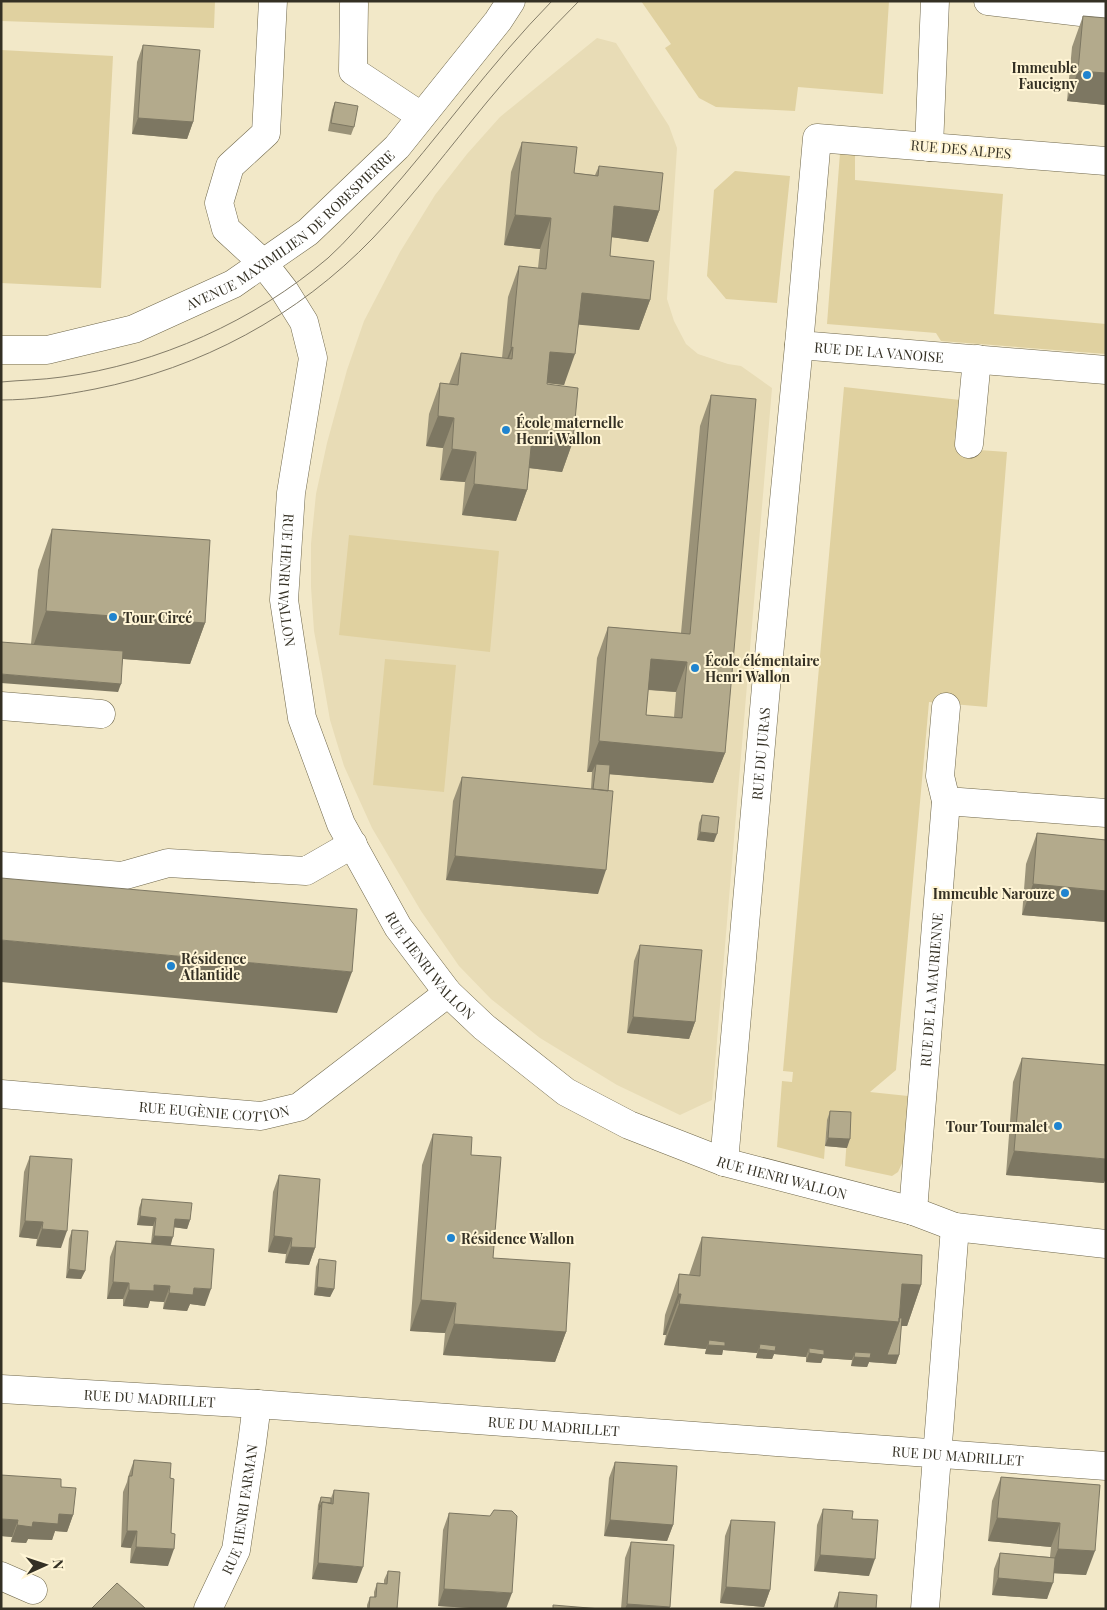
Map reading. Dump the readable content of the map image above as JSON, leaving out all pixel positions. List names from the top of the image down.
{
  "streets": {
    "street": [
      "RUE DES ALPES",
      "AVENUE MAXIMILIEN DE ROBESPIERRE",
      "RUE DE LA VANOISE",
      "RUE HENRI WALLON",
      "RUE DU JURAS",
      "RUE DE LA MAURIENNE",
      "RUE EUGÈNIE COTTON",
      "RUE DU MADRILLET",
      "RUE HENRI FARMAN"
    ]
  },
  "crossings": [
    ["RUE DES ALPES", "RUE DE LA VANOISE"],
    ["AVENUE MAXIMILIEN DE ROBESPIERRE", "RUE HENRI WALLON"],
    ["RUE DE LA VANOISE", "RUE DU JURAS"],
    ["RUE HENRI WALLON", "RUE DU JURAS"],
    ["RUE HENRI WALLON", "RUE DE LA MAURIENNE"],
    ["RUE HENRI WALLON", "RUE EUGÈNIE COTTON"],
    ["RUE DU MADRILLET", "RUE HENRI FARMAN"]
  ],
  "places": [
    "Immeuble Faucigny",
    "École maternelle Henri Wallon",
    "Tour Circé",
    "École élémentaire Henri Wallon",
    "Immeuble Narouze",
    "Résidence Atlantide",
    "Tour Tourmalet",
    "Résidence Wallon"
  ],
  "north": "right"
}
